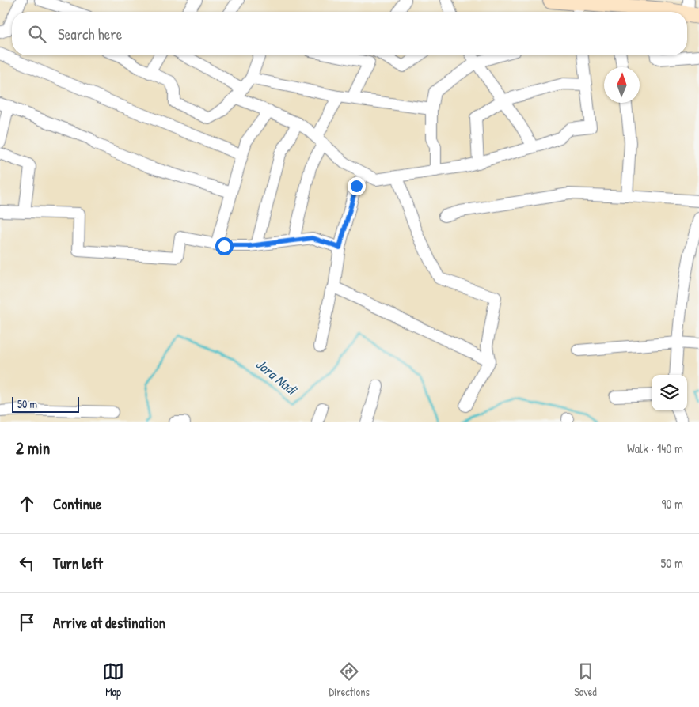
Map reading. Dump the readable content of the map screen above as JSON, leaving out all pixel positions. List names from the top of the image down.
{
  "water": ["Jora Nadi"],
  "scale_bar": "50 m",
  "north": "top",
  "page": {
    "search": "Search here",
    "scale": "50 m",
    "heading": ["2 min", "Walk · 140 m"],
    "list": [
      ["Continue", "90 m"],
      ["Turn left", "50 m"],
      "Arrive at destination"
    ],
    "nav": ["Map", "Directions", "Saved"]
  }
}
